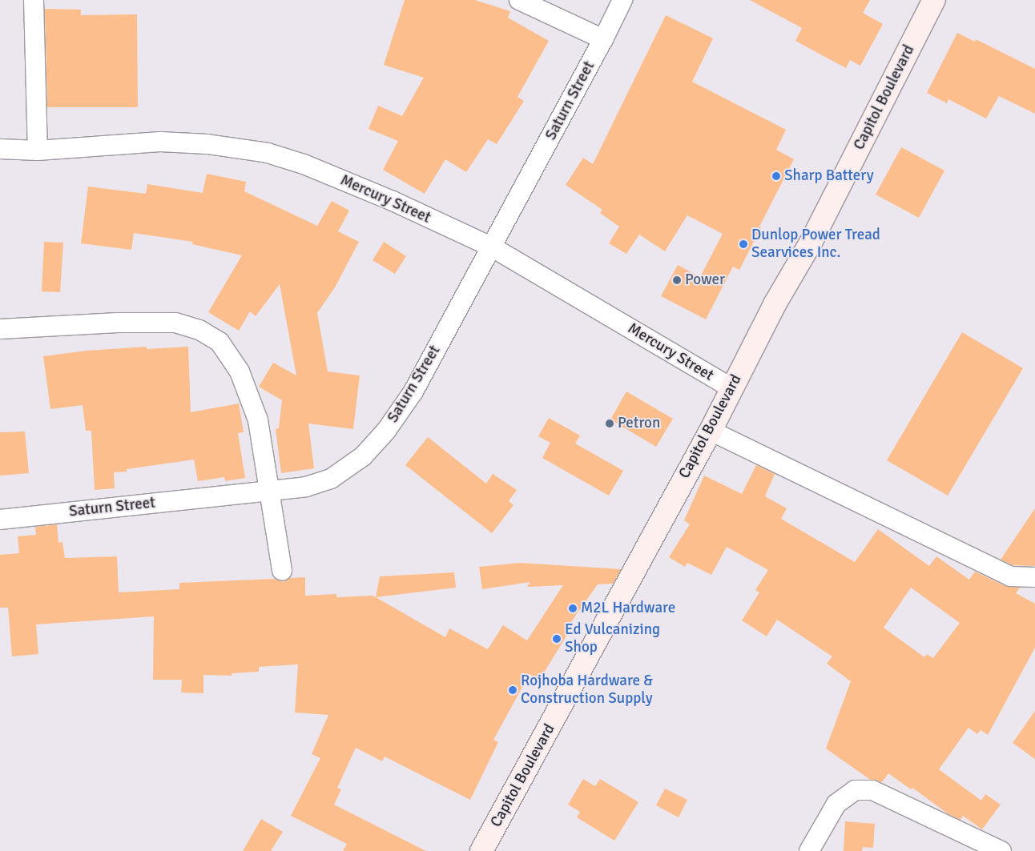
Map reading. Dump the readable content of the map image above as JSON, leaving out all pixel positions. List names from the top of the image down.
{
  "streets": {
    "main road": ["Capitol Boulevard"],
    "street": ["Saturn Street", "Mercury Street"]
  },
  "crossings": [
    ["Capitol Boulevard", "Mercury Street"],
    ["Saturn Street", "Mercury Street"]
  ],
  "places": [
    "Sharp Battery",
    "Dunlop Power Tread Searvices Inc.",
    "Power",
    "Petron",
    "M2L Hardware",
    "Ed Vulcanizing Shop",
    "Rojhoba Hardware & Construction Supply"
  ]
}
